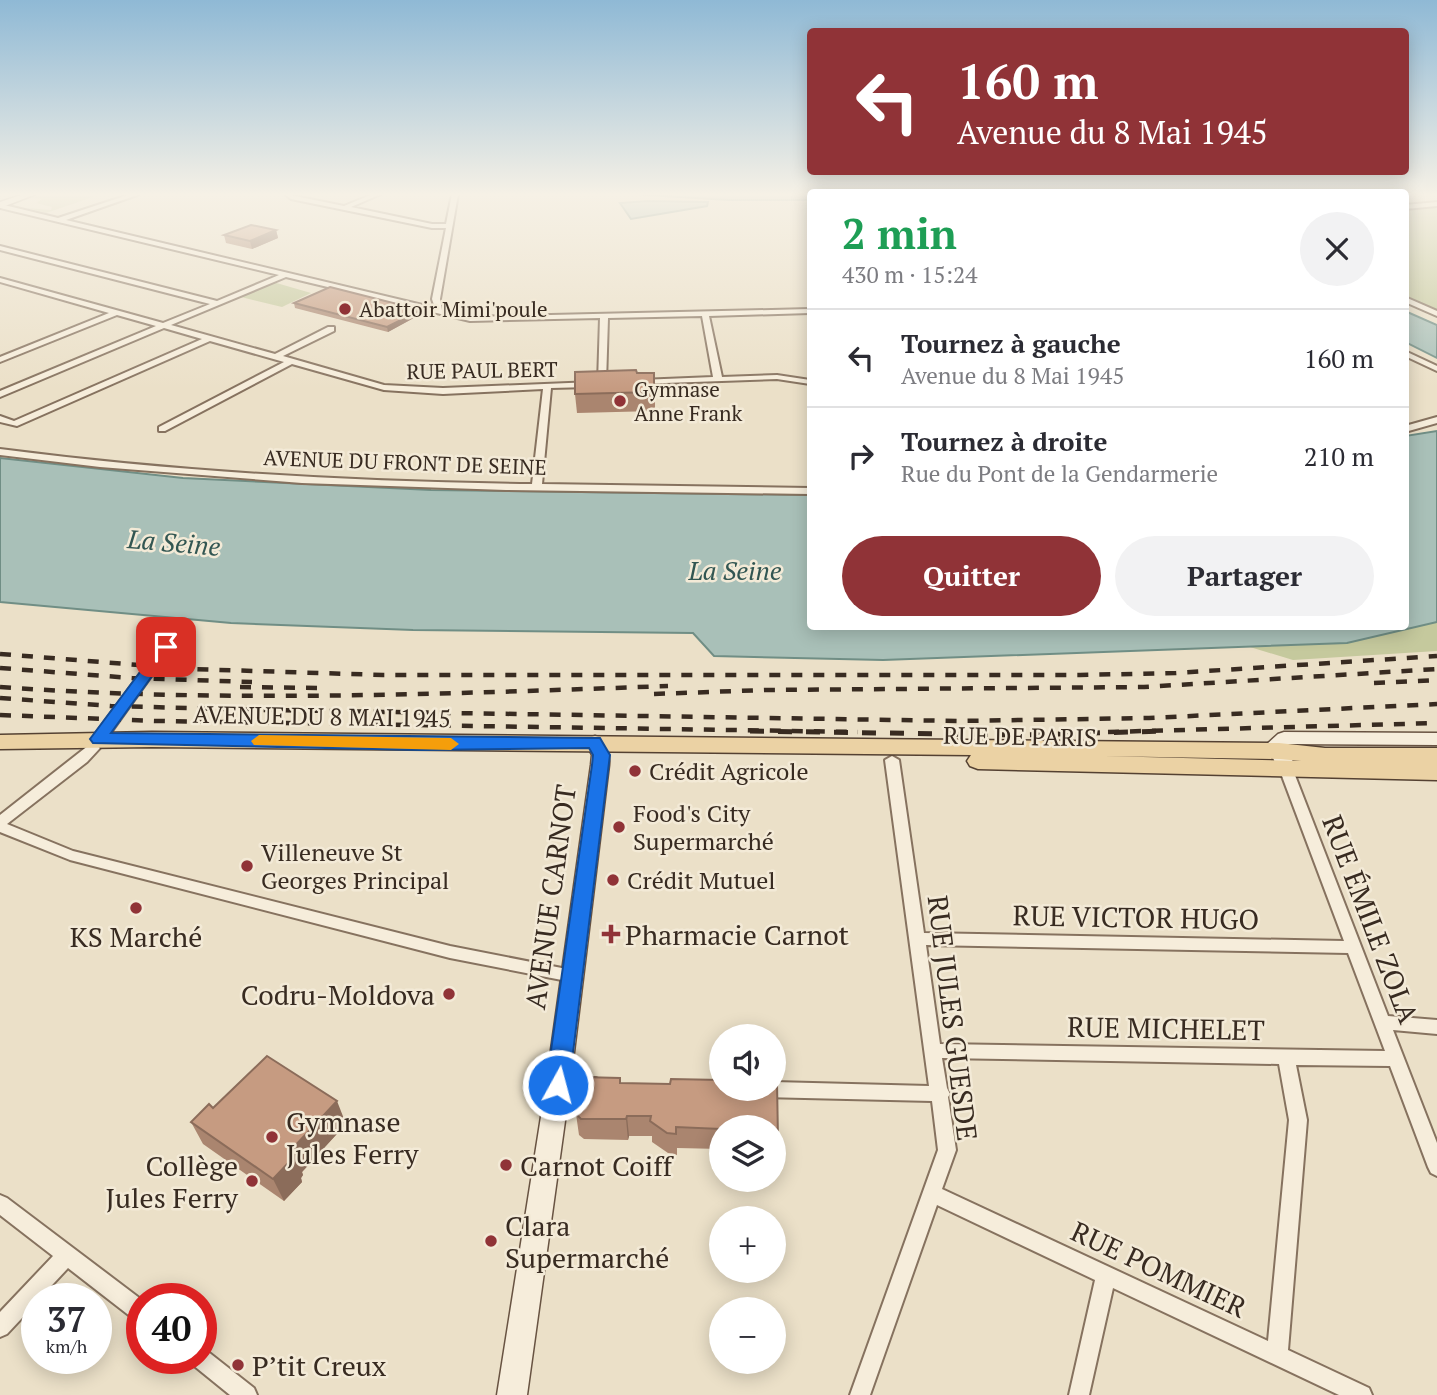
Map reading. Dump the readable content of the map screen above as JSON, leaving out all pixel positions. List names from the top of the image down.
{
  "streets": {
    "main road": ["AVENUE DU 8 MAI 1945", "RUE DE PARIS"],
    "street": [
      "RUE PAUL BERT",
      "AVENUE DU FRONT DE SEINE",
      "AVENUE CARNOT",
      "RUE VICTOR HUGO",
      "RUE ÉMILE ZOLA",
      "RUE JULES GUESDE",
      "RUE MICHELET",
      "RUE POMMIER"
    ]
  },
  "crossings": [
    ["AVENUE DU 8 MAI 1945", "RUE DE PARIS"],
    ["AVENUE DU 8 MAI 1945", "AVENUE CARNOT"],
    ["RUE DE PARIS", "AVENUE CARNOT"],
    ["RUE DE PARIS", "RUE ÉMILE ZOLA"],
    ["RUE DE PARIS", "RUE JULES GUESDE"],
    ["RUE VICTOR HUGO", "RUE ÉMILE ZOLA"],
    ["RUE VICTOR HUGO", "RUE JULES GUESDE"],
    ["RUE ÉMILE ZOLA", "RUE MICHELET"],
    ["RUE JULES GUESDE", "RUE MICHELET"],
    ["RUE JULES GUESDE", "RUE POMMIER"]
  ],
  "water": ["La Seine"],
  "places": {
    "other": [
      "Abattoir Mimi'poule",
      "Gymnase Anne Frank",
      "Crédit Agricole",
      "Food's City Supermarché",
      "Villeneuve St Georges Principal",
      "Crédit Mutuel",
      "KS Marché",
      "Codru-Moldova",
      "Gymnase Jules Ferry",
      "Carnot Coiff",
      "Collège Jules Ferry",
      "Clara Supermarché",
      "P’tit Creux"
    ],
    "health": ["Pharmacie Carnot"]
  },
  "page": {
    "turn": ["160 m", "Avenue du 8 Mai 1945"],
    "heading": ["2 min", "430 m · 15:24"],
    "list": [
      {
        "name": "Tournez à gauche",
        "note": "Avenue du 8 Mai 1945",
        "value": "160 m"
      },
      {
        "name": "Tournez à droite",
        "note": "Rue du Pont de la Gendarmerie",
        "value": "210 m"
      }
    ],
    "buttons": ["Quitter", "Partager"],
    "map_buttons": ["+", "−"],
    "speed": "37 km/h",
    "limit": "40"
  }
}
